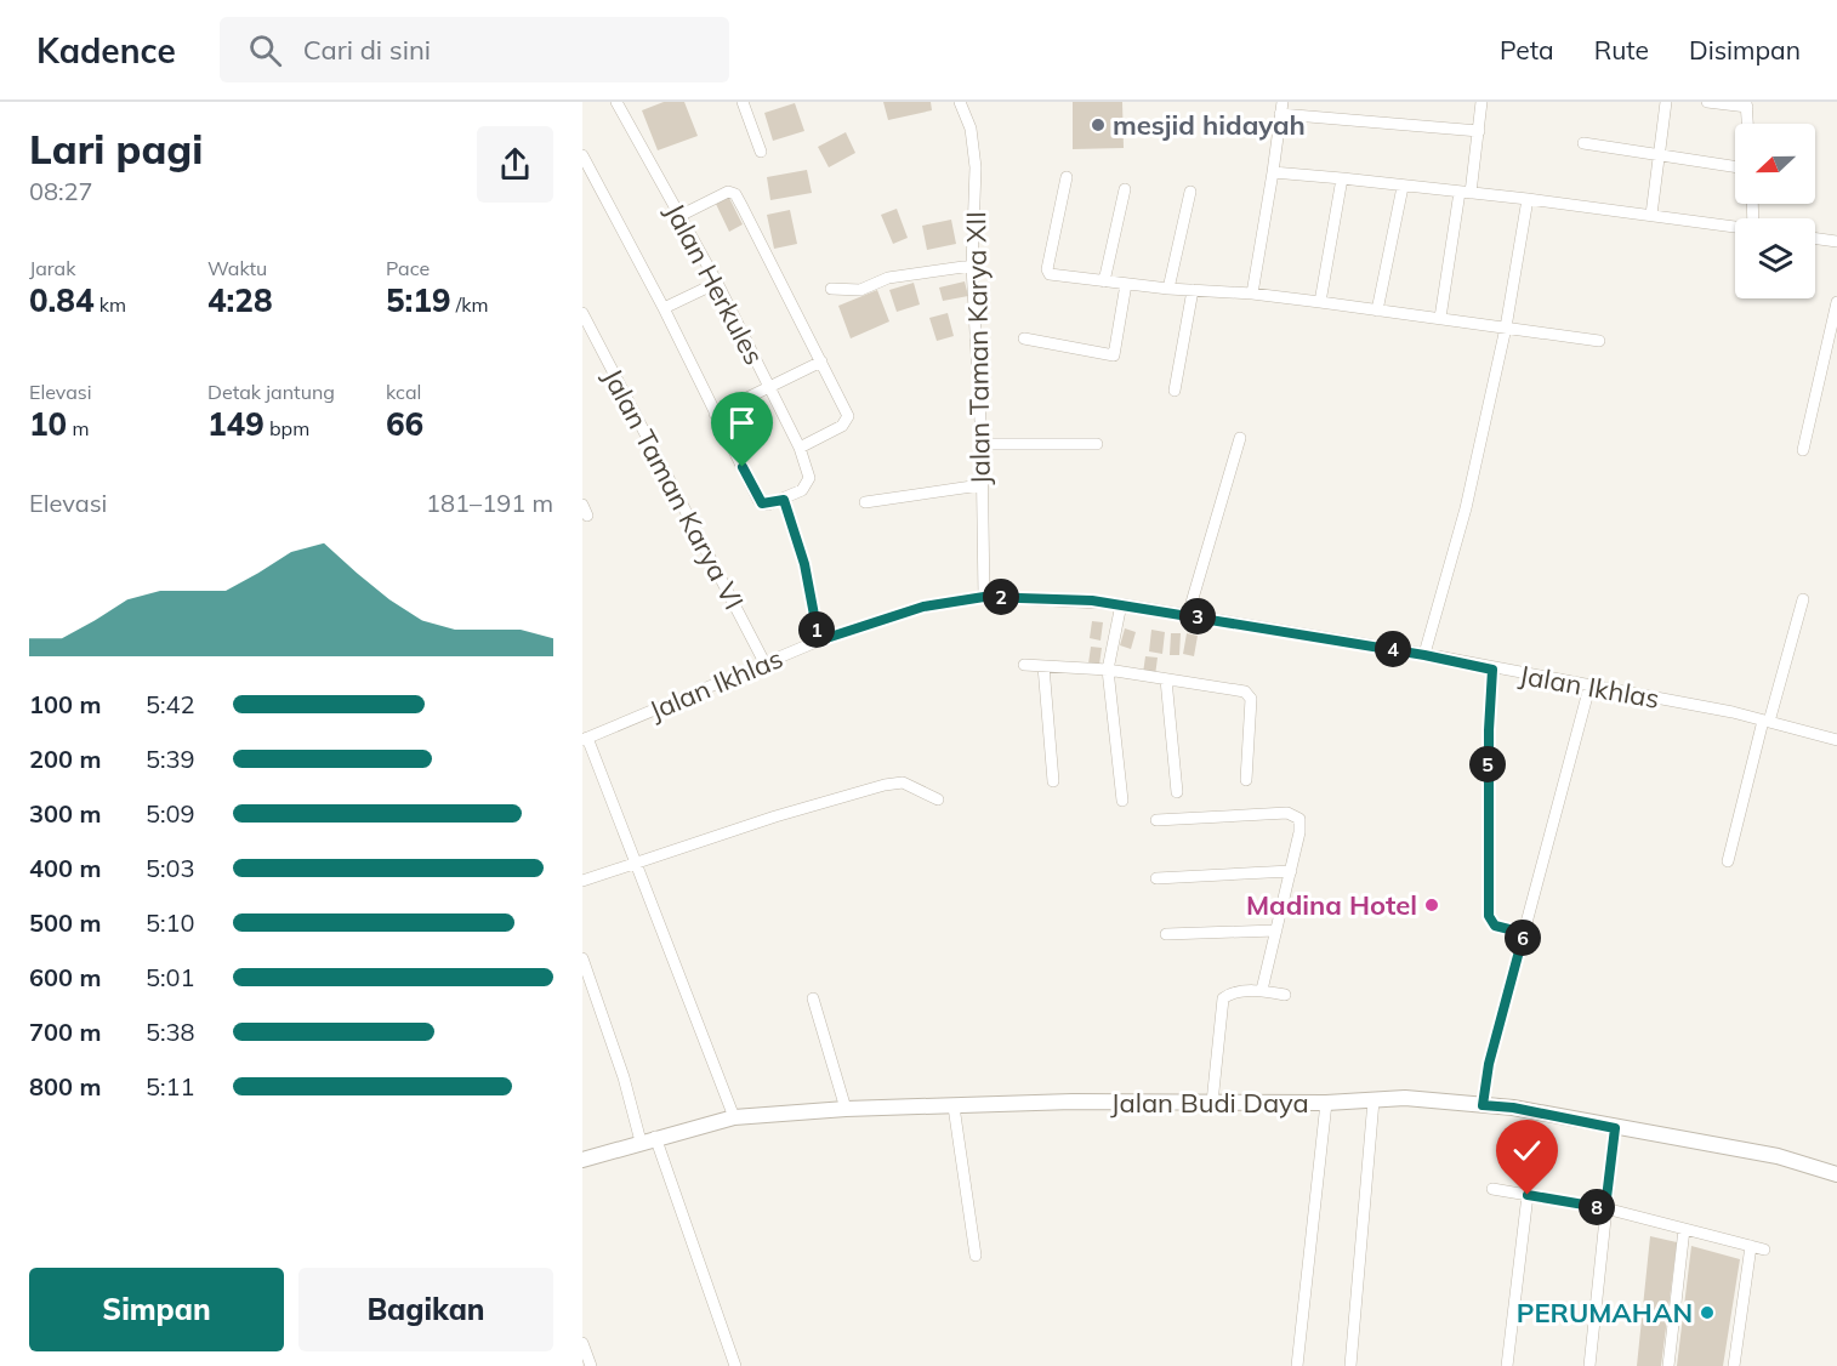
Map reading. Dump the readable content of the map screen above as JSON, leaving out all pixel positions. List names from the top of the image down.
{
  "streets": {
    "street": [
      "Jalan Herkules",
      "Jalan Taman Karya XII",
      "Jalan Taman Karya VI",
      "Jalan Ikhlas",
      "Jalan Budi Daya"
    ]
  },
  "crossings": [
    ["Jalan Taman Karya XII", "Jalan Ikhlas"],
    ["Jalan Taman Karya VI", "Jalan Ikhlas"]
  ],
  "places": ["mesjid hidayah", "Madina Hotel", "PERUMAHAN"],
  "north": "left",
  "page": {
    "header": "Kadence",
    "search": "Cari di sini",
    "nav": ["Peta", "Rute", "Disimpan"],
    "heading": ["Lari pagi", "08:27"],
    "stats": [
      ["Jarak", "0.84 km"],
      ["Waktu", "4:28"],
      ["Pace", "5:19 /km"],
      ["Elevasi", "10 m"],
      ["Detak jantung", "149 bpm"],
      ["kcal", "66"]
    ],
    "chart": ["Elevasi", "181–191 m"],
    "pins": [
      "2",
      "3",
      "1",
      "4",
      "5",
      "6",
      "8"
    ],
    "list": [
      {
        "name": "100 m",
        "note": "5:42"
      },
      {
        "name": "200 m",
        "note": "5:39"
      },
      {
        "name": "300 m",
        "note": "5:09"
      },
      {
        "name": "400 m",
        "note": "5:03"
      },
      {
        "name": "500 m",
        "note": "5:10"
      },
      {
        "name": "600 m",
        "note": "5:01"
      },
      {
        "name": "700 m",
        "note": "5:38"
      },
      {
        "name": "800 m",
        "note": "5:11"
      }
    ],
    "buttons": ["Simpan", "Bagikan"]
  }
}
